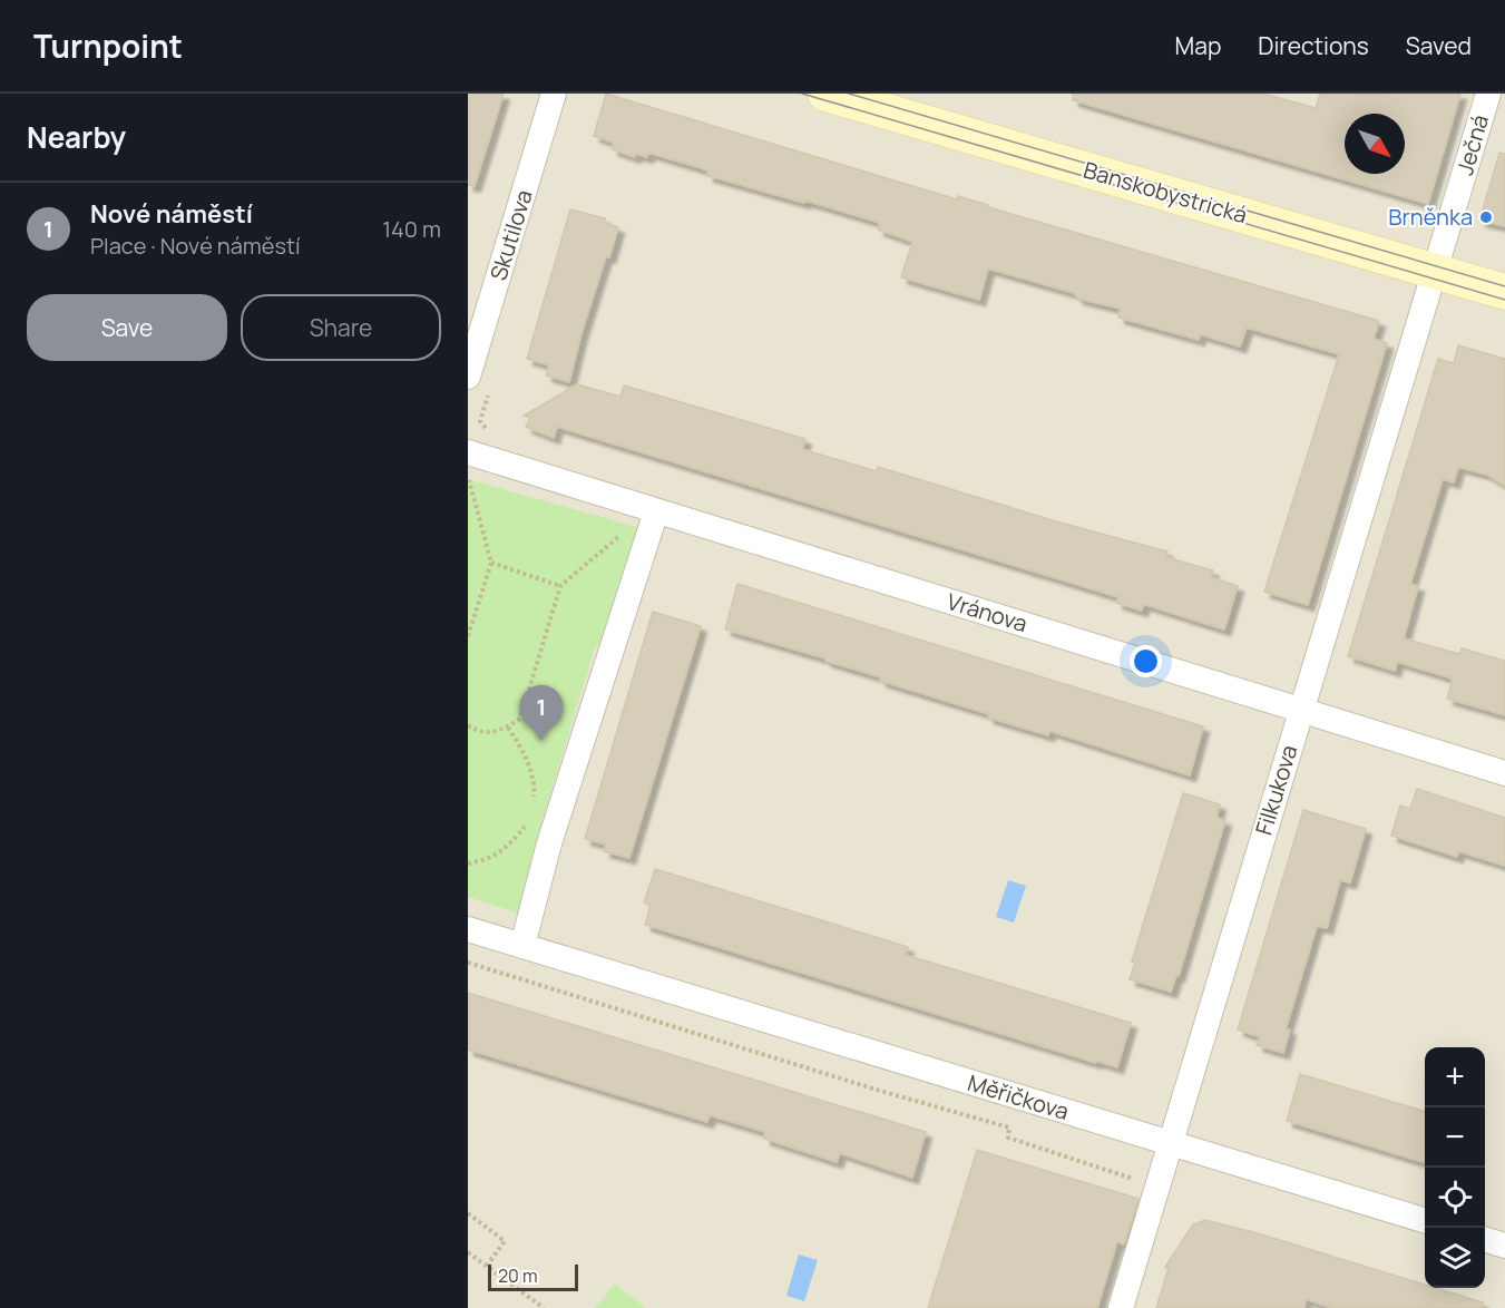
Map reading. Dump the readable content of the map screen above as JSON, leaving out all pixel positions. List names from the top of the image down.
{
  "streets": {
    "street": [
      "Ječná",
      "Banskobystrická",
      "Skutilova",
      "Vránova",
      "Filkukova",
      "Měřičkova"
    ]
  },
  "crossings": [
    ["Ječná", "Banskobystrická"],
    ["Ječná", "Filkukova"],
    ["Banskobystrická", "Filkukova"],
    ["Vránova", "Filkukova"],
    ["Filkukova", "Měřičkova"]
  ],
  "places": ["Brněnka"],
  "scale_bar": "20 m",
  "north": "bottom right",
  "page": {
    "header": "Turnpoint",
    "nav": ["Map", "Directions", "Saved"],
    "heading": "Nearby",
    "list": [
      {
        "mark": "1",
        "name": "Nové náměstí",
        "note": "Place · Nové náměstí",
        "value": "140 m"
      }
    ],
    "buttons": ["Save", "Share"],
    "pins": "1",
    "map_buttons": ["+", "−"],
    "scale": "20 m"
  }
}
